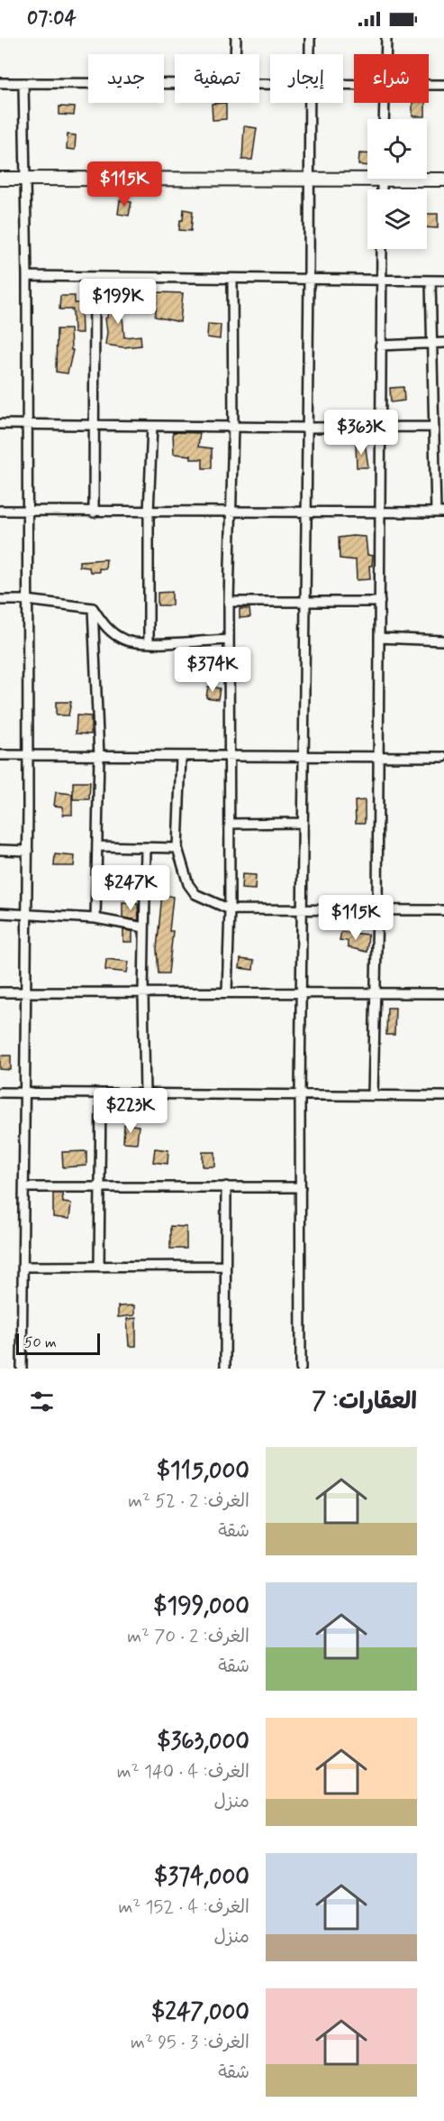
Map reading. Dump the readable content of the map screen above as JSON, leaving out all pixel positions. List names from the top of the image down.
{
  "scale_bar": "50 m",
  "page": {
    "status": "07:04",
    "chip": [
      "شراء",
      "إيجار",
      "تصفية",
      "جديد"
    ],
    "price": [
      "$115K",
      "$199K",
      "$363K",
      "$374K",
      "$247K",
      "$115K",
      "$223K"
    ],
    "scale": "50 m",
    "heading": "العقارات: 7",
    "list": [
      {
        "name": "$115,000",
        "note": "الغرف: 2 · 52 m² · شقة"
      },
      {
        "name": "$199,000",
        "note": "الغرف: 2 · 70 m² · شقة"
      },
      {
        "name": "$363,000",
        "note": "الغرف: 4 · 140 m² · منزل"
      },
      {
        "name": "$374,000",
        "note": "الغرف: 4 · 152 m² · منزل"
      },
      {
        "name": "$247,000",
        "note": "الغرف: 3 · 95 m² · شقة"
      }
    ]
  }
}
